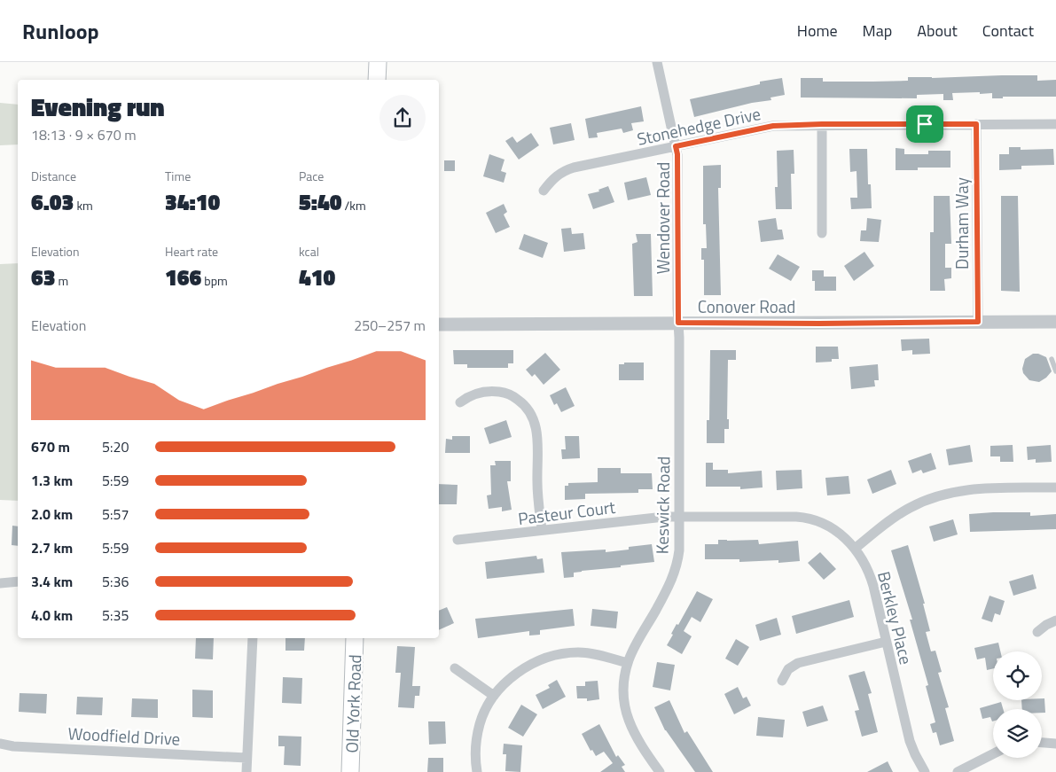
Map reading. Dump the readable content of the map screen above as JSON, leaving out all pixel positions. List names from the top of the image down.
{
  "streets": {
    "main road": ["Old York Road"],
    "street": [
      "Stonehedge Drive",
      "Wendover Road",
      "Durham Way",
      "Conover Road",
      "Keswick Road",
      "Pasteur Court",
      "Berkley Place",
      "Woodfield Drive"
    ]
  },
  "crossings": [
    ["Stonehedge Drive", "Wendover Road"],
    ["Stonehedge Drive", "Durham Way"],
    ["Wendover Road", "Conover Road"],
    ["Wendover Road", "Keswick Road"],
    ["Durham Way", "Conover Road"],
    ["Conover Road", "Keswick Road"],
    ["Keswick Road", "Pasteur Court"],
    ["Keswick Road", "Berkley Place"],
    ["Pasteur Court", "Berkley Place"]
  ],
  "page": {
    "header": "Runloop",
    "nav": [
      "Home",
      "Map",
      "About",
      "Contact"
    ],
    "heading": ["Evening run", "18:13 · 9 × 670 m"],
    "stats": [
      ["Distance", "6.03 km"],
      ["Time", "34:10"],
      ["Pace", "5:40 /km"],
      ["Elevation", "63 m"],
      ["Heart rate", "166 bpm"],
      ["kcal", "410"]
    ],
    "chart": ["Elevation", "250–257 m"],
    "list": [
      {
        "name": "670 m",
        "note": "5:20"
      },
      {
        "name": "1.3 km",
        "note": "5:59"
      },
      {
        "name": "2.0 km",
        "note": "5:57"
      },
      {
        "name": "2.7 km",
        "note": "5:59"
      },
      {
        "name": "3.4 km",
        "note": "5:36"
      },
      {
        "name": "4.0 km",
        "note": "5:35"
      }
    ]
  }
}
